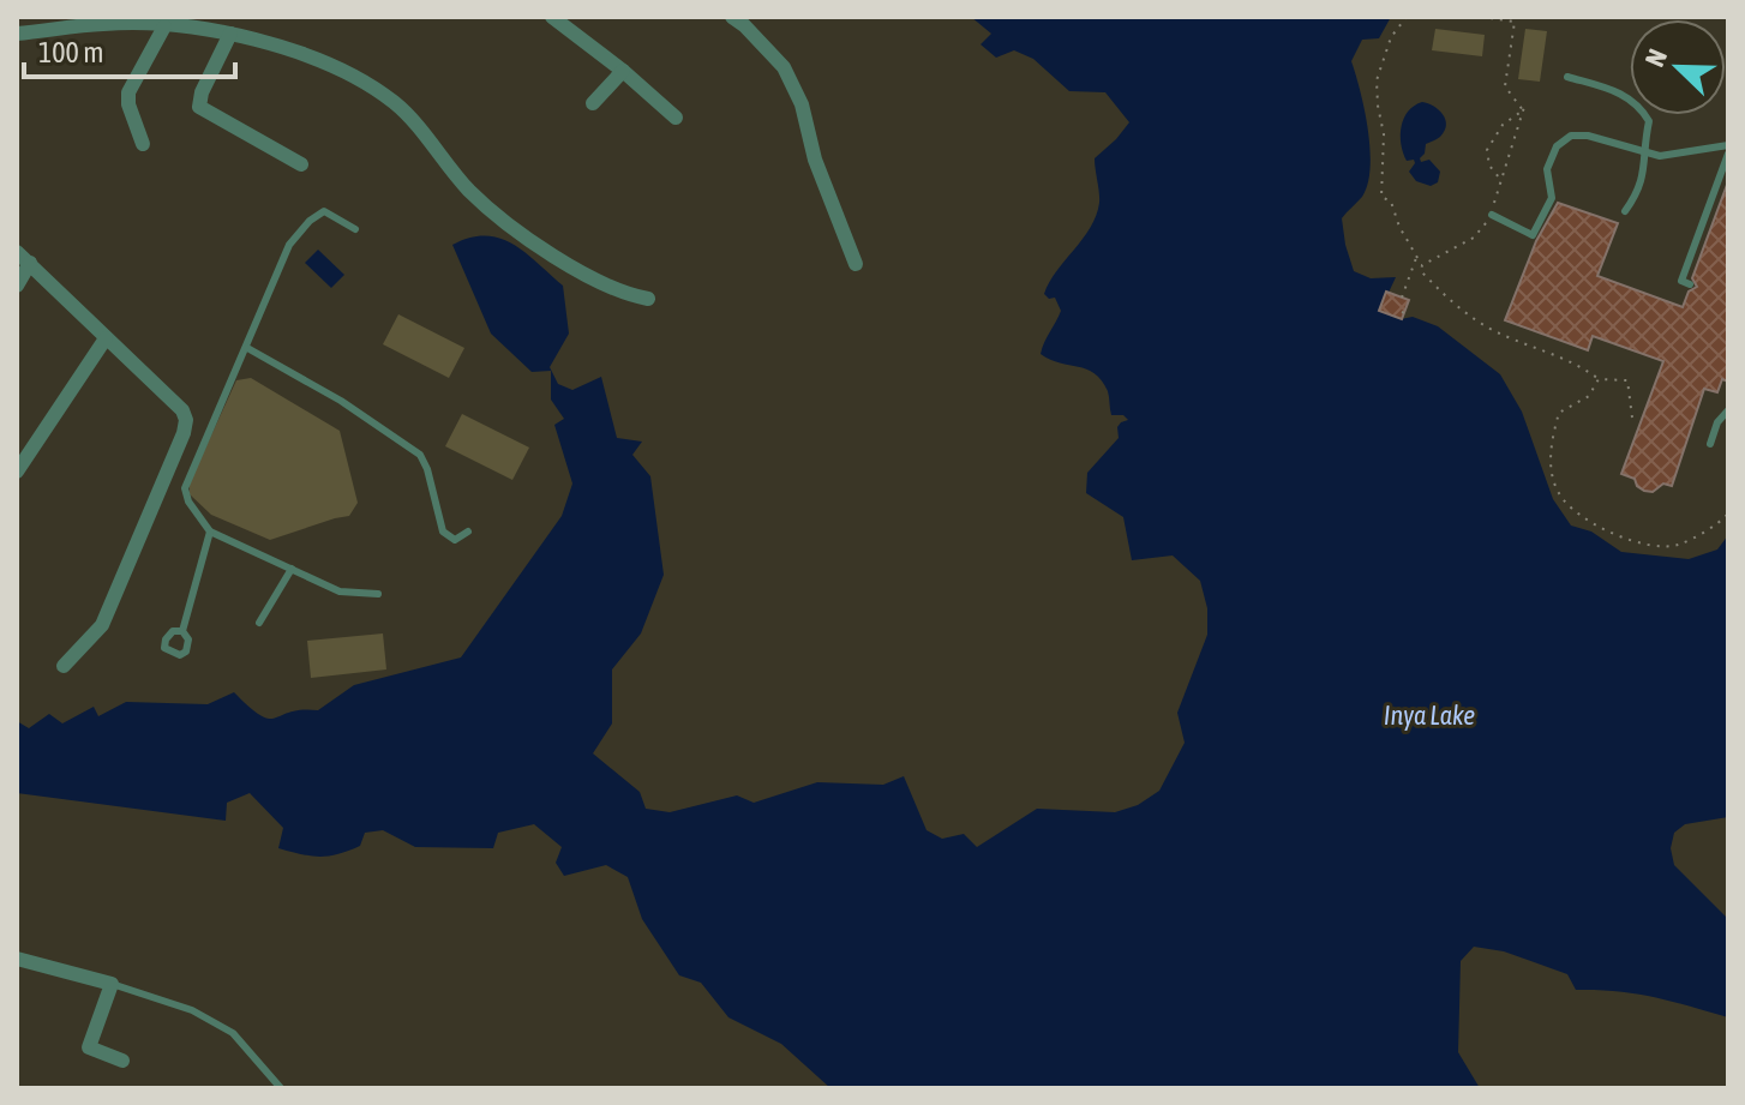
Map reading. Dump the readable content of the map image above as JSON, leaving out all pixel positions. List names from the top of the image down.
{
  "water": ["Inya Lake"],
  "scale_bar": "100 m",
  "north": "top left"
}
